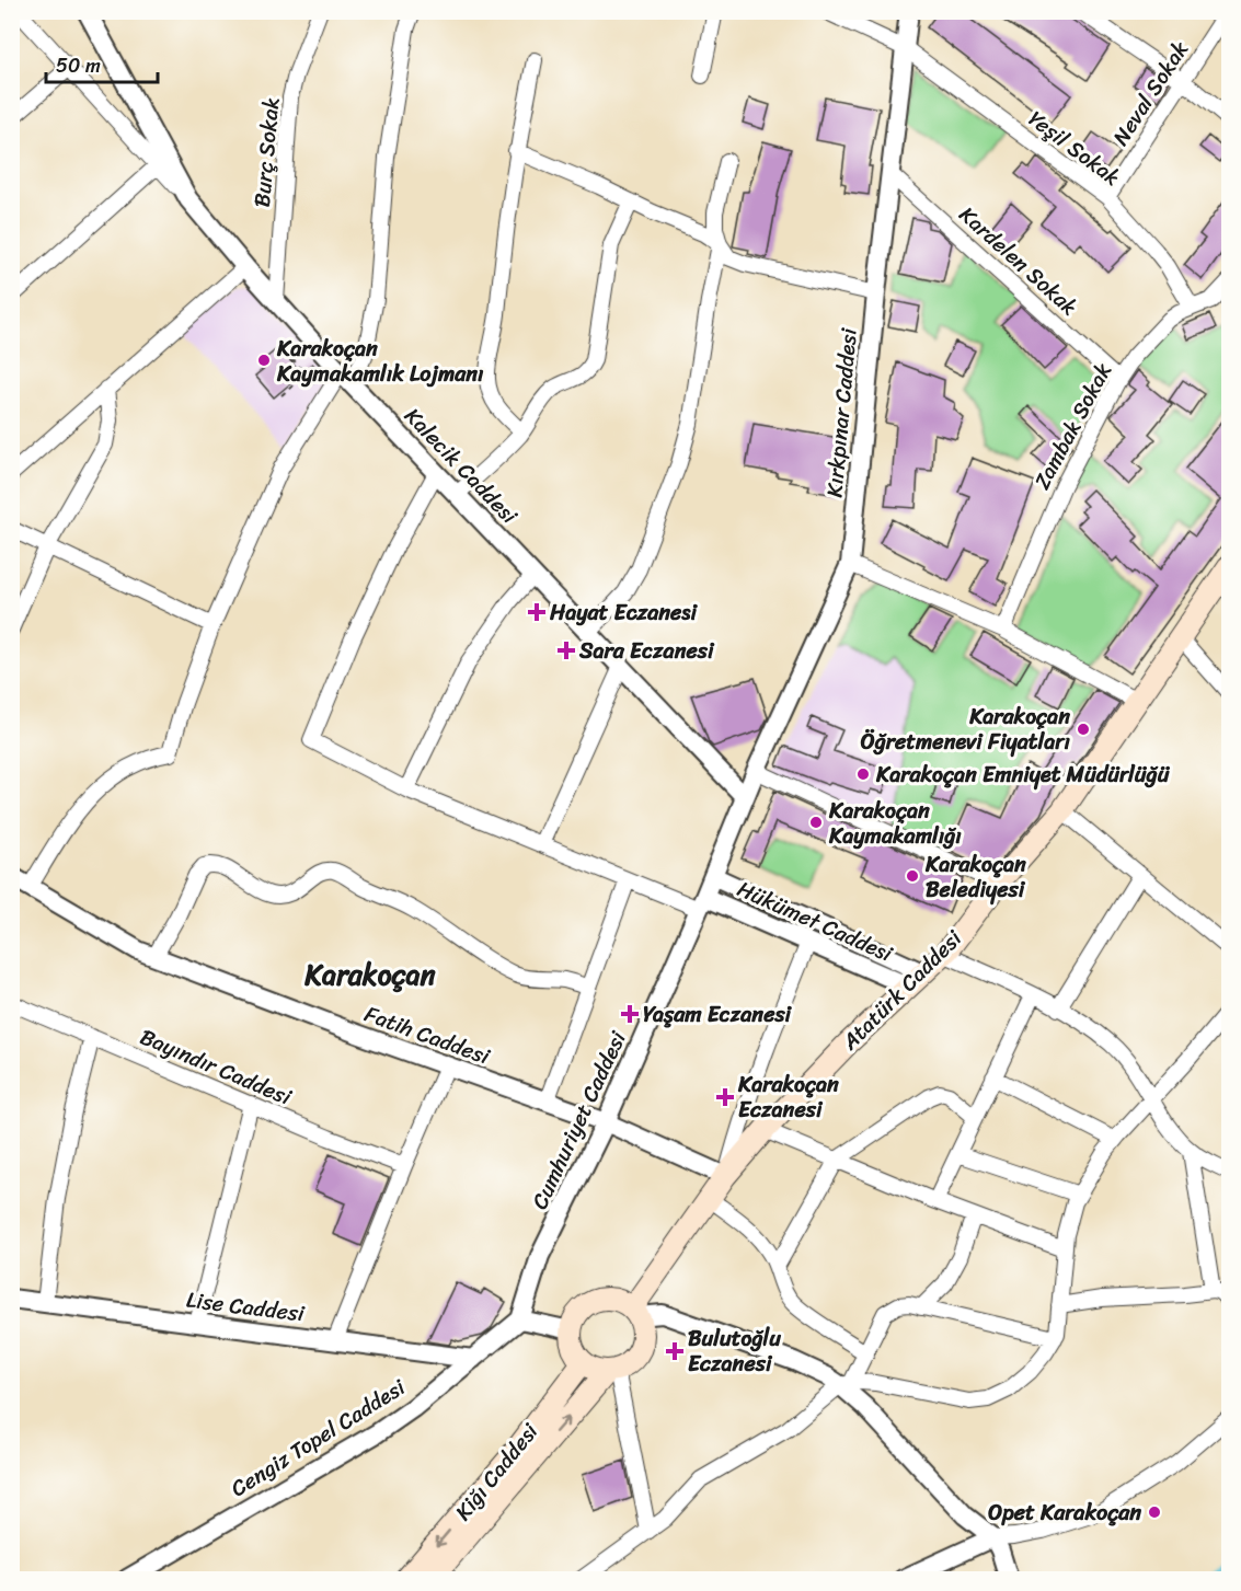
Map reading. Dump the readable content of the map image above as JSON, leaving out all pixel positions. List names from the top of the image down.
{
  "streets": {
    "main road": ["Atatürk Caddesi", "Kiğı Caddesi"],
    "street": [
      "Neval Sokak",
      "Yeşil Sokak",
      "Burç Sokak",
      "Kardelen Sokak",
      "Kırkpınar Caddesi",
      "Zambak Sokak",
      "Kalecik Caddesi",
      "Hükümet Caddesi",
      "Fatih Caddesi",
      "Bayındır Caddesi",
      "Cumhuriyet Caddesi",
      "Lise Caddesi",
      "Cengiz Topel Caddesi"
    ]
  },
  "crossings": [
    ["Neval Sokak", "Yeşil Sokak"],
    ["Yeşil Sokak", "Kırkpınar Caddesi"],
    ["Yeşil Sokak", "Zambak Sokak"],
    ["Burç Sokak", "Kalecik Caddesi"],
    ["Kardelen Sokak", "Kırkpınar Caddesi"],
    ["Kardelen Sokak", "Zambak Sokak"],
    ["Kırkpınar Caddesi", "Kalecik Caddesi"],
    ["Kırkpınar Caddesi", "Cumhuriyet Caddesi"],
    ["Kalecik Caddesi", "Cumhuriyet Caddesi"],
    ["Hükümet Caddesi", "Atatürk Caddesi"],
    ["Hükümet Caddesi", "Cumhuriyet Caddesi"],
    ["Atatürk Caddesi", "Fatih Caddesi"],
    ["Atatürk Caddesi", "Kiğı Caddesi"],
    ["Fatih Caddesi", "Cumhuriyet Caddesi"],
    ["Cumhuriyet Caddesi", "Cengiz Topel Caddesi"],
    ["Lise Caddesi", "Cengiz Topel Caddesi"]
  ],
  "districts": ["Karakoçan"],
  "places": {
    "other": [
      "Karakoçan Kaymakamlık Lojmanı",
      "Karakoçan Öğretmenevi Fiyatları",
      "Karakoçan Emniyet Müdürlüğü",
      "Karakoçan Kaymakamlığı",
      "Karakoçan Belediyesi",
      "Opet Karakoçan"
    ],
    "health": [
      "Hayat Eczanesi",
      "Sara Eczanesi",
      "Yaşam Eczanesi",
      "Karakoçan Eczanesi",
      "Bulutoğlu Eczanesi"
    ]
  },
  "scale_bar": "50 m"
}
